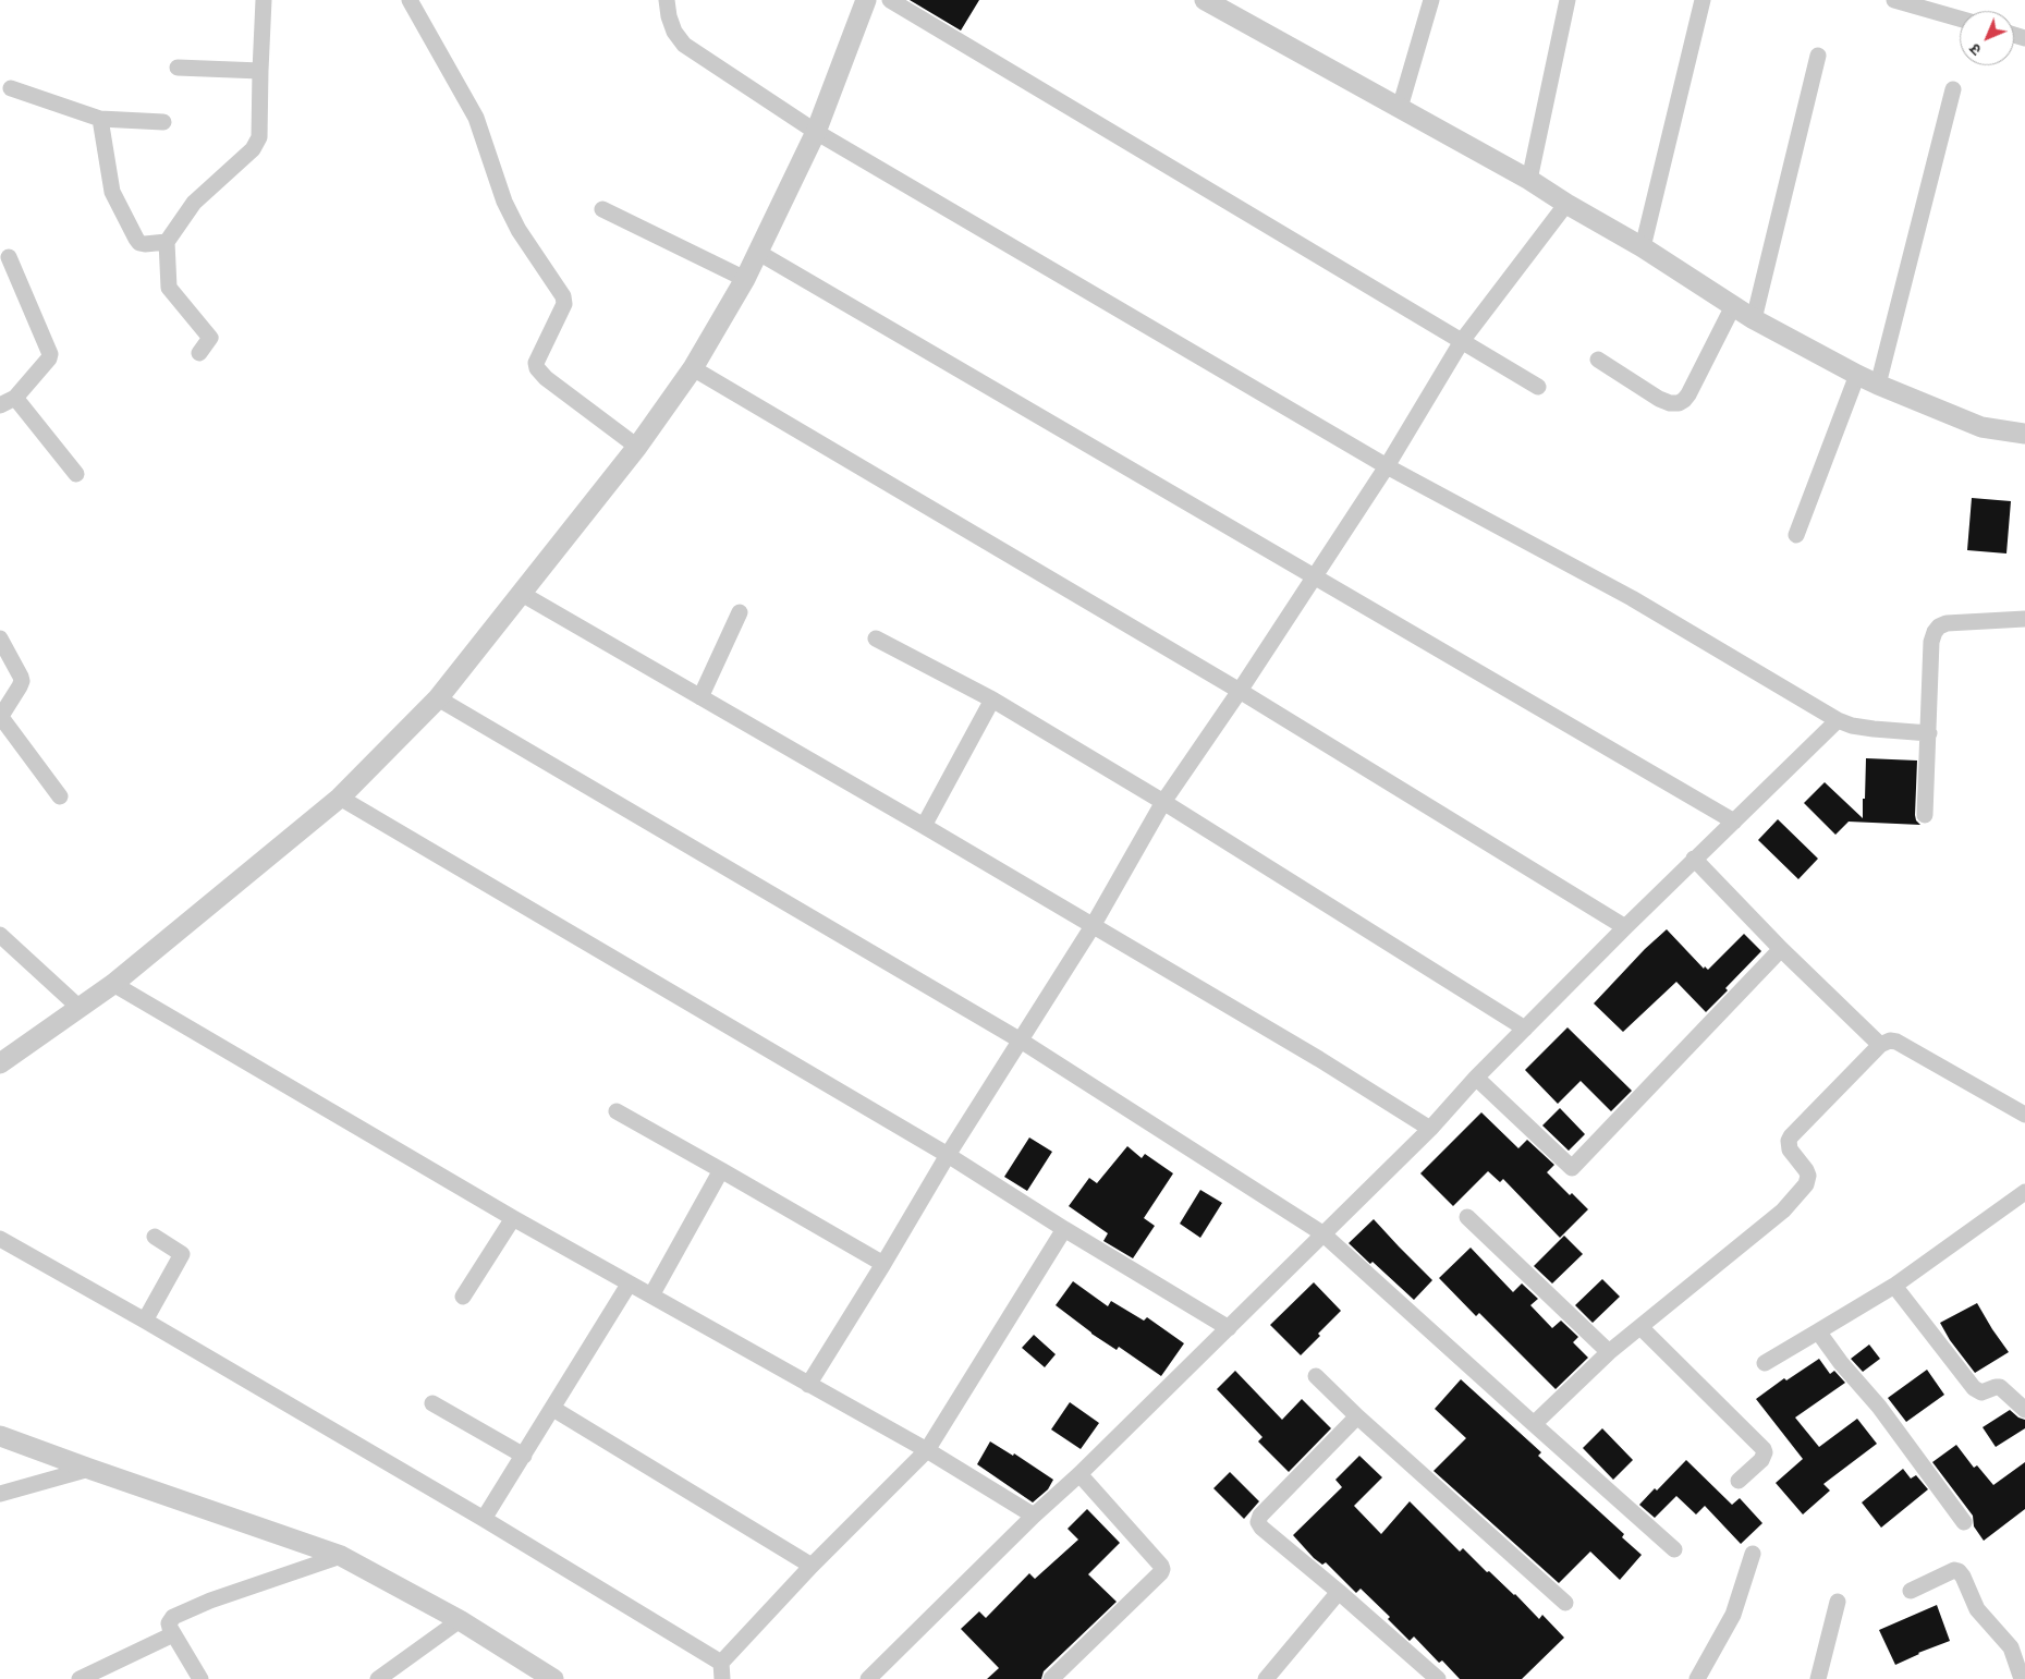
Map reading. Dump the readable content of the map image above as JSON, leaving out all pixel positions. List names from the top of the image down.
{
  "north": "bottom left"
}
